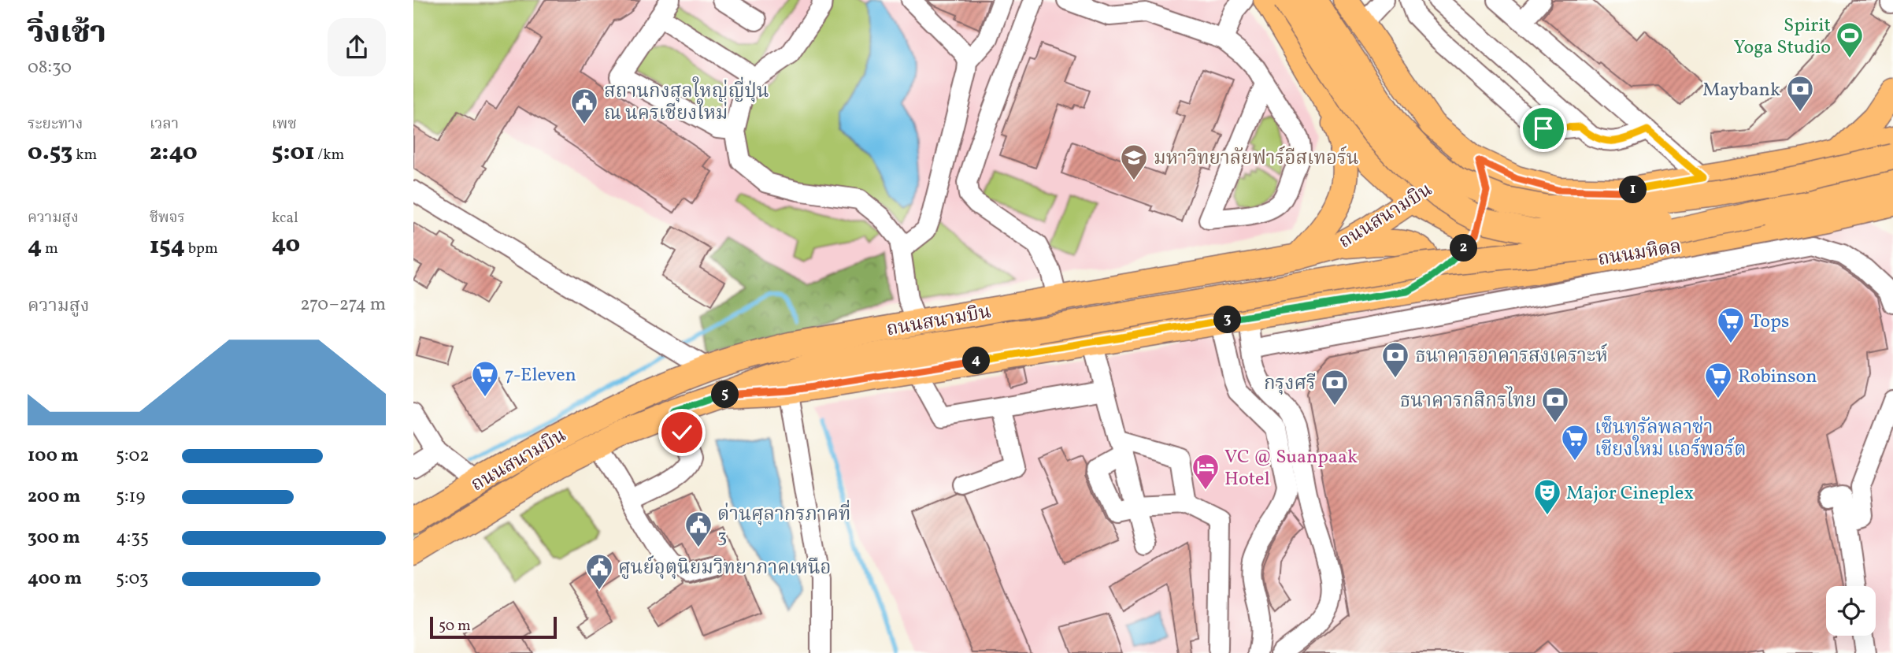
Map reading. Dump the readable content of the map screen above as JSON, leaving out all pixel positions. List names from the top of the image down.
{
  "streets": {
    "main road": ["ถนนสนามบิน", "ถนนมหิดล"]
  },
  "crossings": [
    ["ถนนสนามบิน", "ถนนมหิดล"]
  ],
  "places": {
    "sports": ["Spirit Yoga Studio"],
    "bank": [
      "Maybank",
      "ธนาคารอาคารสงเคราะห์",
      "กรุงศรี",
      "ธนาคารกสิกรไทย"
    ],
    "public building": ["สถานกงสุลใหญ่ญี่ปุ่น ณ นครเชียงใหม่", "ด่านศุลากรภาคที่ 3", "ศูนย์อุตุนิยมวิทยาภาคเหนือ"],
    "school or university": ["มหาวิทยาลัยฟาร์อีสเทอร์น"],
    "supermarket": [
      "Tops",
      "7-Eleven",
      "Robinson",
      "เซ็นทรัลพลาซ่า เชียงใหม่ แอร์พอร์ต"
    ],
    "hotel": ["VC @ Suanpaak Hotel"],
    "theatre": ["Major Cineplex"]
  },
  "scale_bar": "50 m",
  "page": {
    "heading": ["วิ่งเช้า", "08:30"],
    "stats": [
      ["ระยะทาง", "0.53 km"],
      ["เวลา", "2:40"],
      ["เพซ", "5:01 /km"],
      ["ความสูง", "4 m"],
      ["ชีพจร", "154 bpm"],
      ["kcal", "40"]
    ],
    "pins": [
      "1",
      "2",
      "3",
      "4",
      "5"
    ],
    "chart": ["ความสูง", "270–274 m"],
    "list": [
      {
        "name": "100 m",
        "note": "5:02"
      },
      {
        "name": "200 m",
        "note": "5:19"
      },
      {
        "name": "300 m",
        "note": "4:35"
      },
      {
        "name": "400 m",
        "note": "5:03"
      }
    ],
    "scale": "50 m"
  }
}
